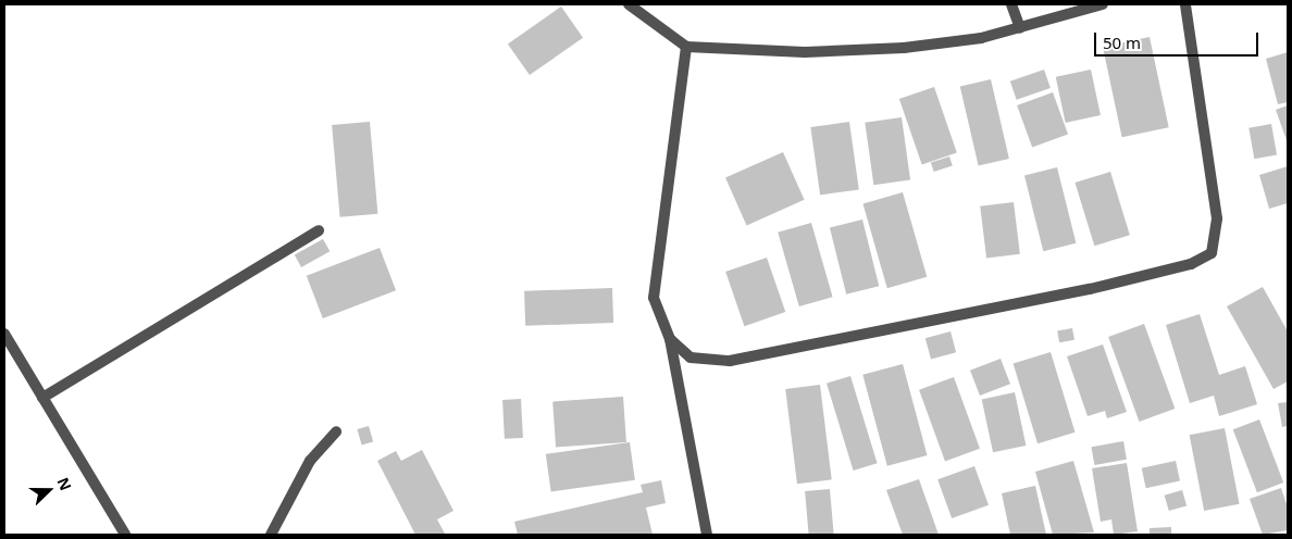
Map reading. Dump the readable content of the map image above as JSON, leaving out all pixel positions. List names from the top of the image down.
{
  "scale_bar": "50 m",
  "north": "right"
}
